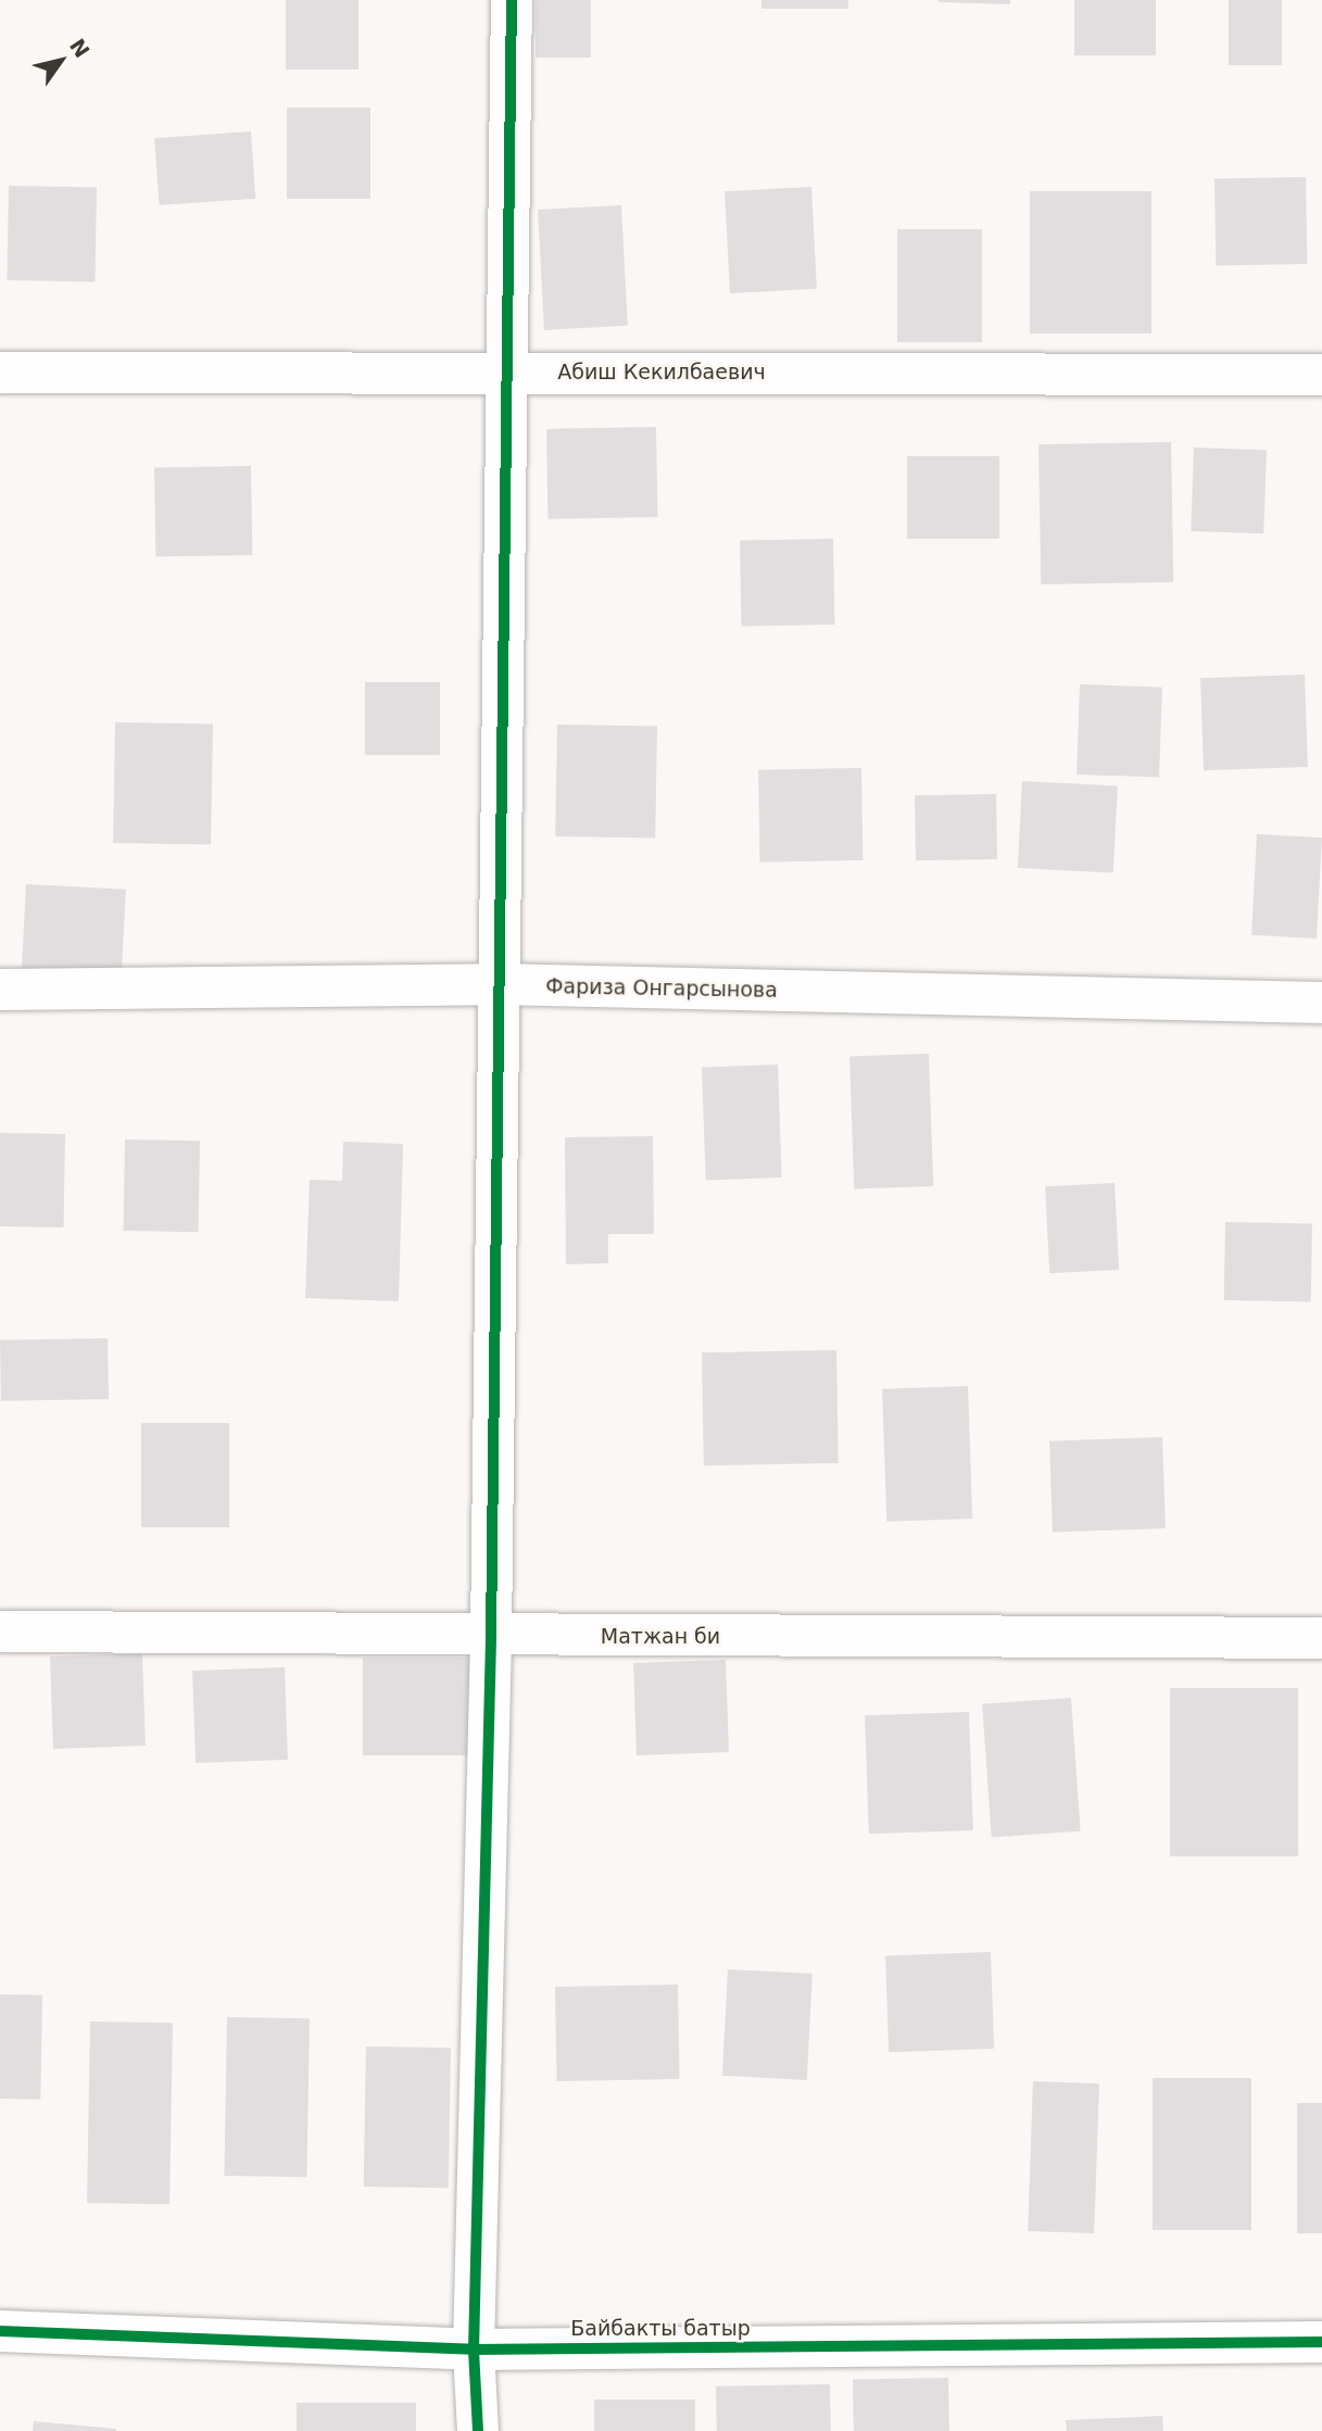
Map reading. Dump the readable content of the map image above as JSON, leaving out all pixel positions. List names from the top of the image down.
{
  "streets": {
    "street": [
      "Абиш Кекилбаевич",
      "Фариза Онгарсынова",
      "Матжан би",
      "Байбакты батыр"
    ]
  },
  "north": "top right"
}
